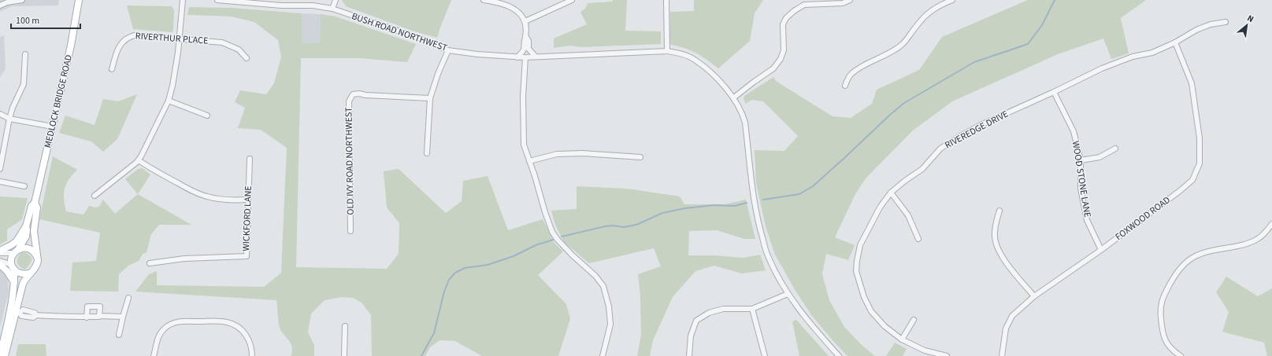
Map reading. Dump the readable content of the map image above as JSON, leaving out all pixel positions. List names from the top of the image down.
{
  "streets": {
    "main road": ["MEDLOCK BRIDGE ROAD"],
    "street": [
      "BUSH ROAD NORTHWEST",
      "RIVERTHUR PLACE",
      "RIVEREDGE DRIVE",
      "OLD IVY ROAD NORTHWEST",
      "WOOD STONE LANE",
      "WICKFORD LANE",
      "FOXWOOD ROAD"
    ]
  },
  "crossings": [
    ["RIVEREDGE DRIVE", "WOOD STONE LANE"],
    ["RIVEREDGE DRIVE", "FOXWOOD ROAD"],
    ["WOOD STONE LANE", "FOXWOOD ROAD"]
  ],
  "scale_bar": "100 m",
  "north": "top right"
}
